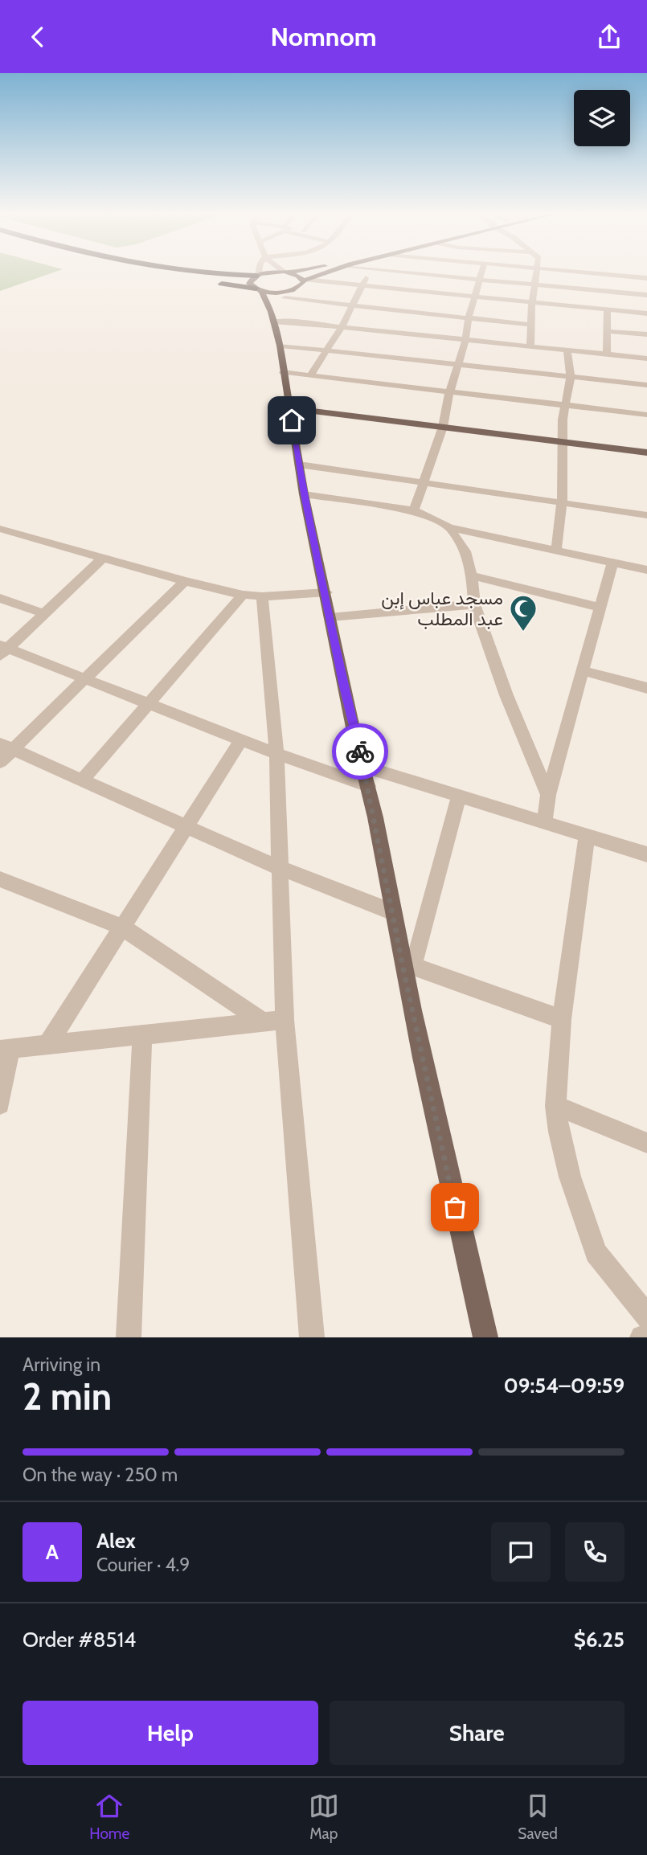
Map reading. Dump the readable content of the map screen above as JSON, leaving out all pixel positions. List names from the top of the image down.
{
  "places": {
    "mosque": ["مسجد عباس إبن عبد المطلب"]
  },
  "page": {
    "header": "Nomnom",
    "heading": ["2 min", "Arriving in", "09:54–09:59"],
    "panel": [
      "Alex",
      "Courier · 4.9",
      "Order #8514",
      "$6.25"
    ],
    "bar": "On the way · 250 m",
    "round": "A",
    "buttons": ["Help", "Share"],
    "tabs": ["Home", "Map", "Saved"]
  }
}
